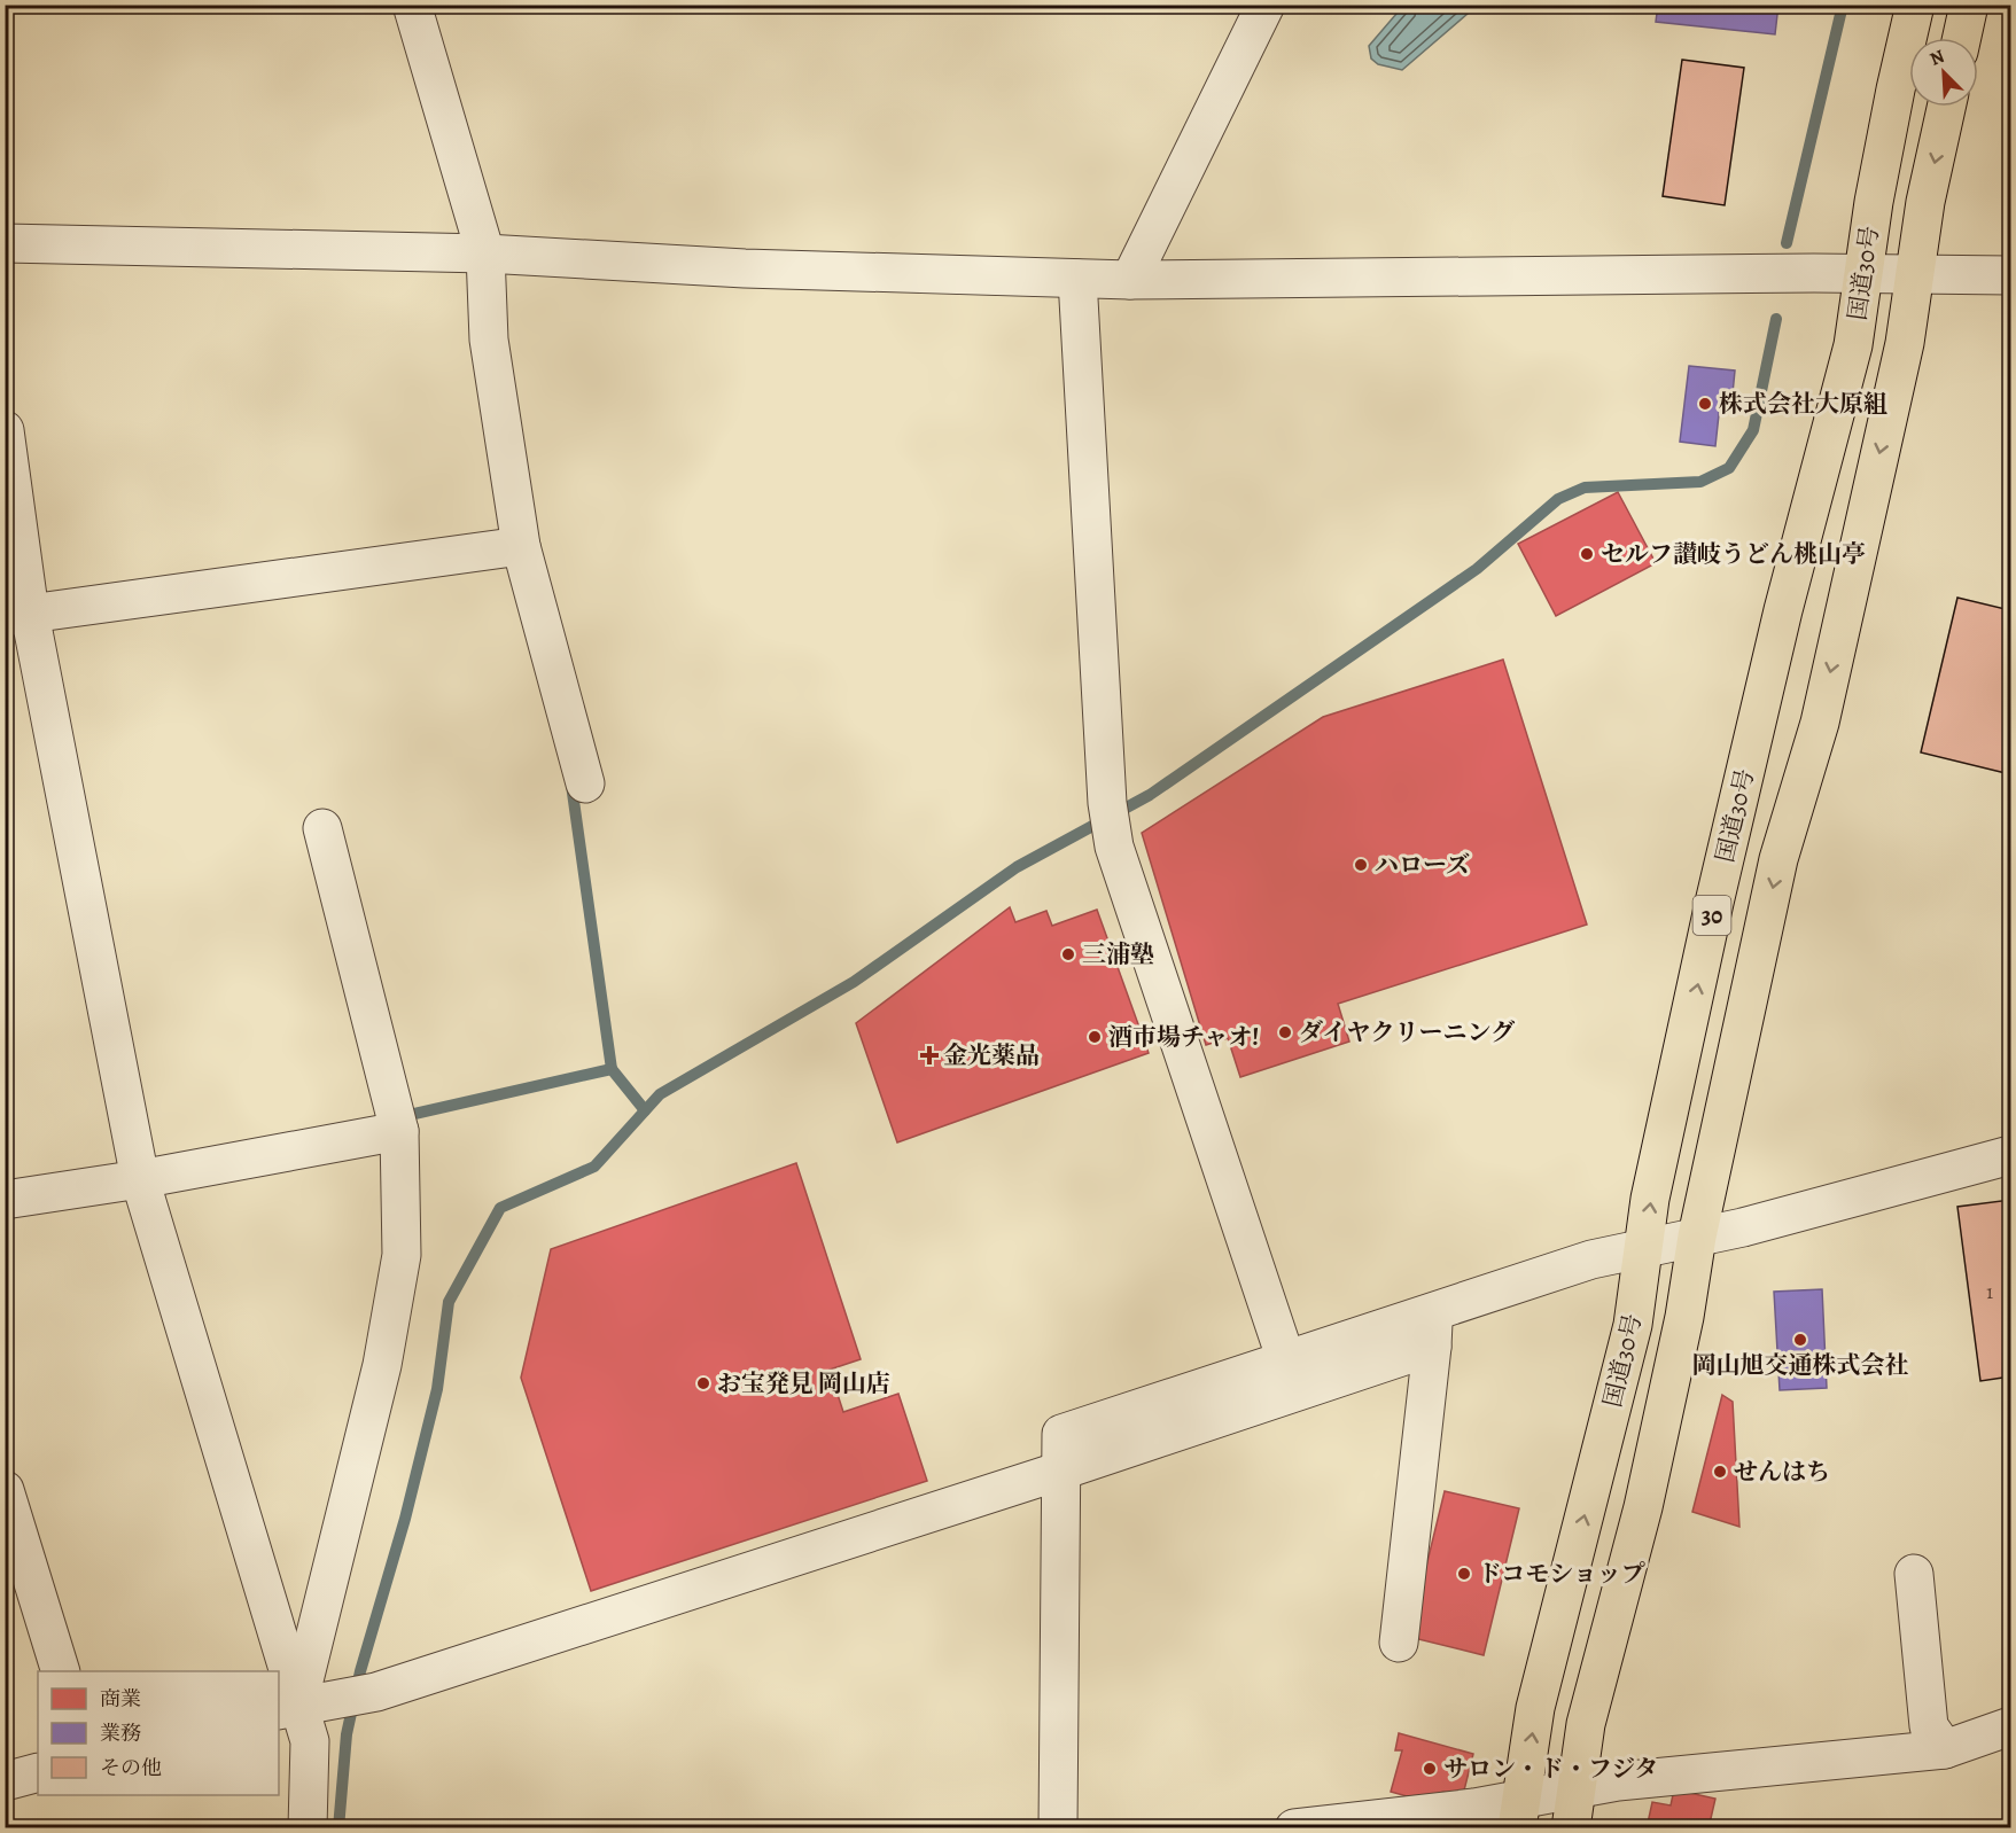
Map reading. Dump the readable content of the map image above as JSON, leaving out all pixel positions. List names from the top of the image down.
{
  "streets": {
    "highway": ["国道30号", "30"]
  },
  "places": {
    "other": [
      "株式会社大原組",
      "セルフ讃岐うどん桃山亭",
      "ハローズ",
      "三浦塾",
      "ダイヤクリーニング",
      "酒市場チャオ!",
      "岡山旭交通株式会社",
      "お宝発見 岡山店",
      "せんはち",
      "ドコモショップ",
      "サロン・ド・フジタ"
    ],
    "health": ["金光薬品"]
  },
  "house_numbers": ["1"],
  "legend": ["商業", "業務", "その他"],
  "north": "top left"
}
